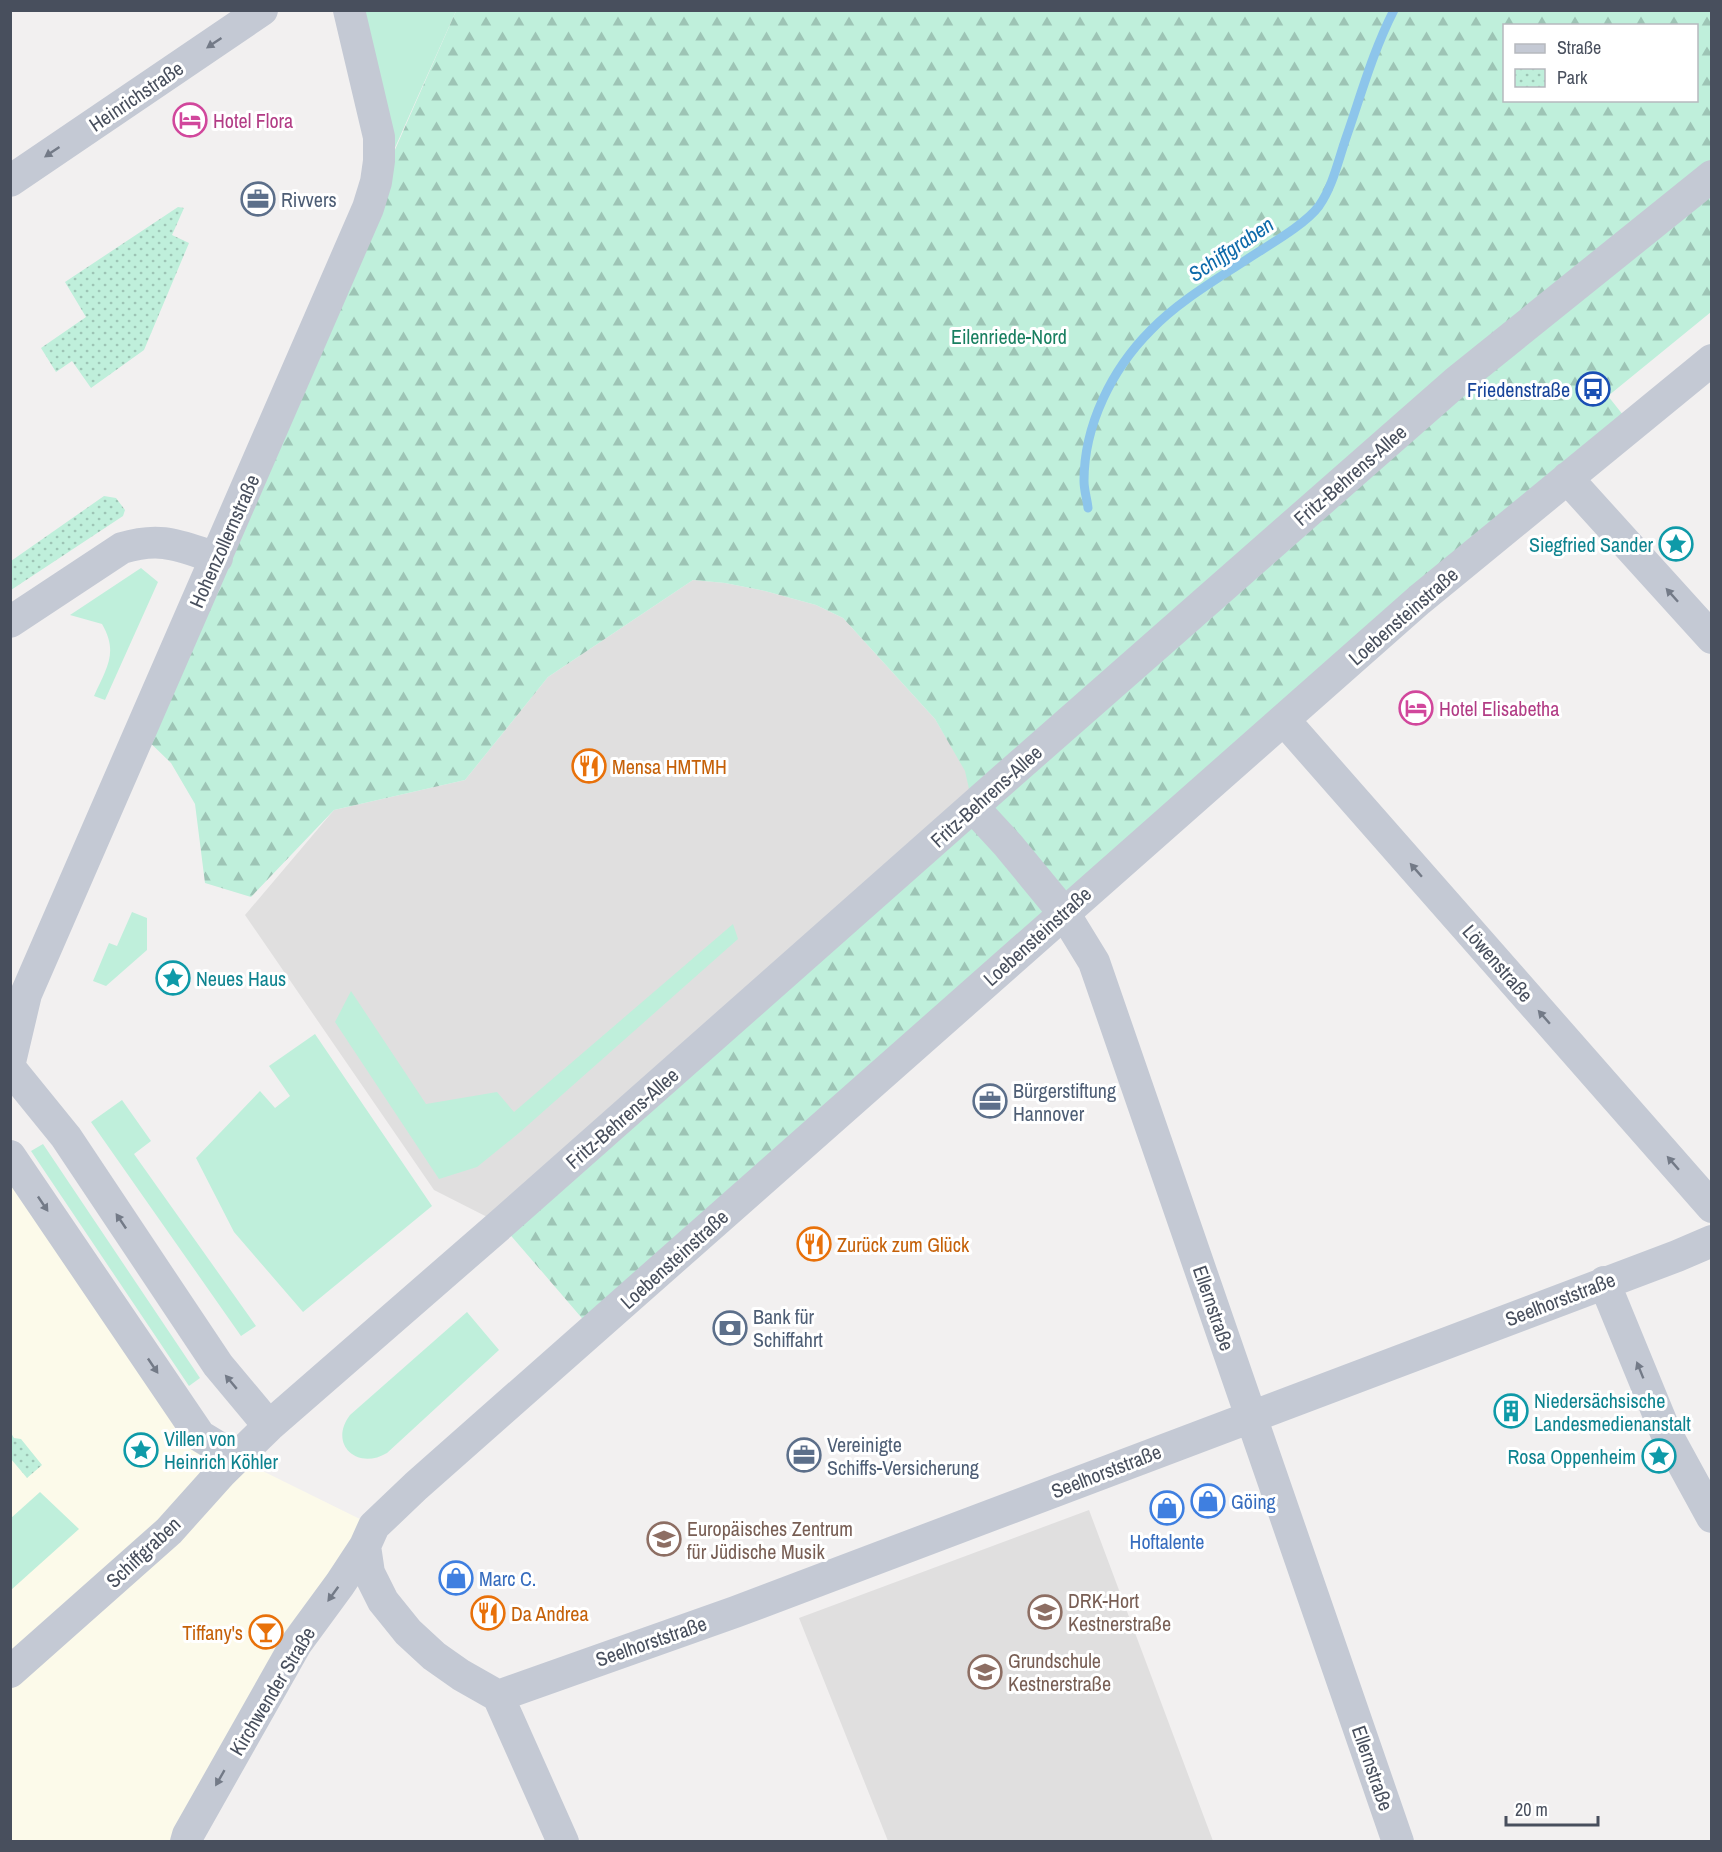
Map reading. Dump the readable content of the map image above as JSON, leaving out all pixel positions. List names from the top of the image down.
{
  "streets": {
    "street": [
      "Heinrichstraße",
      "Fritz-Behrens-Allee",
      "Hohenzollernstraße",
      "Loebensteinstraße",
      "Löwenstraße",
      "Seelhorststraße",
      "Ellernstraße",
      "Schiffgraben",
      "Kirchwender Straße"
    ]
  },
  "crossings": [
    ["Fritz-Behrens-Allee", "Ellernstraße"],
    ["Fritz-Behrens-Allee", "Schiffgraben"],
    ["Loebensteinstraße", "Löwenstraße"],
    ["Loebensteinstraße", "Ellernstraße"],
    ["Loebensteinstraße", "Kirchwender Straße"],
    ["Seelhorststraße", "Ellernstraße"]
  ],
  "one_way": ["Heinrichstraße", "Löwenstraße", "Kirchwender Straße"],
  "water": ["Schiffgraben"],
  "parks": ["Eilenriede-Nord"],
  "places": {
    "hotel": ["Hotel Flora", "Hotel Elisabetha"],
    "office": ["Rivvers", "Bürgerstiftung Hannover", "Vereinigte Schiffs-Versicherung"],
    "bus stop": ["Friedenstraße"],
    "place": [
      "Siegfried Sander",
      "Neues Haus",
      "Villen von Heinrich Köhler",
      "Rosa Oppenheim"
    ],
    "restaurant": ["Mensa HMTMH", "Zurück zum Glück", "Da Andrea"],
    "bank": ["Bank für Schiffahrt"],
    "building": ["Niedersächsische Landesmedienanstalt"],
    "shop": ["Göing", "Hoftalente", "Marc C."],
    "school or university": ["Europäisches Zentrum für Jüdische Musik", "DRK-Hort Kestnerstraße", "Grundschule Kestnerstraße"],
    "bar": ["Tiffany's"]
  },
  "legend": ["Straße", "Park"],
  "scale_bar": "20 m"
}
